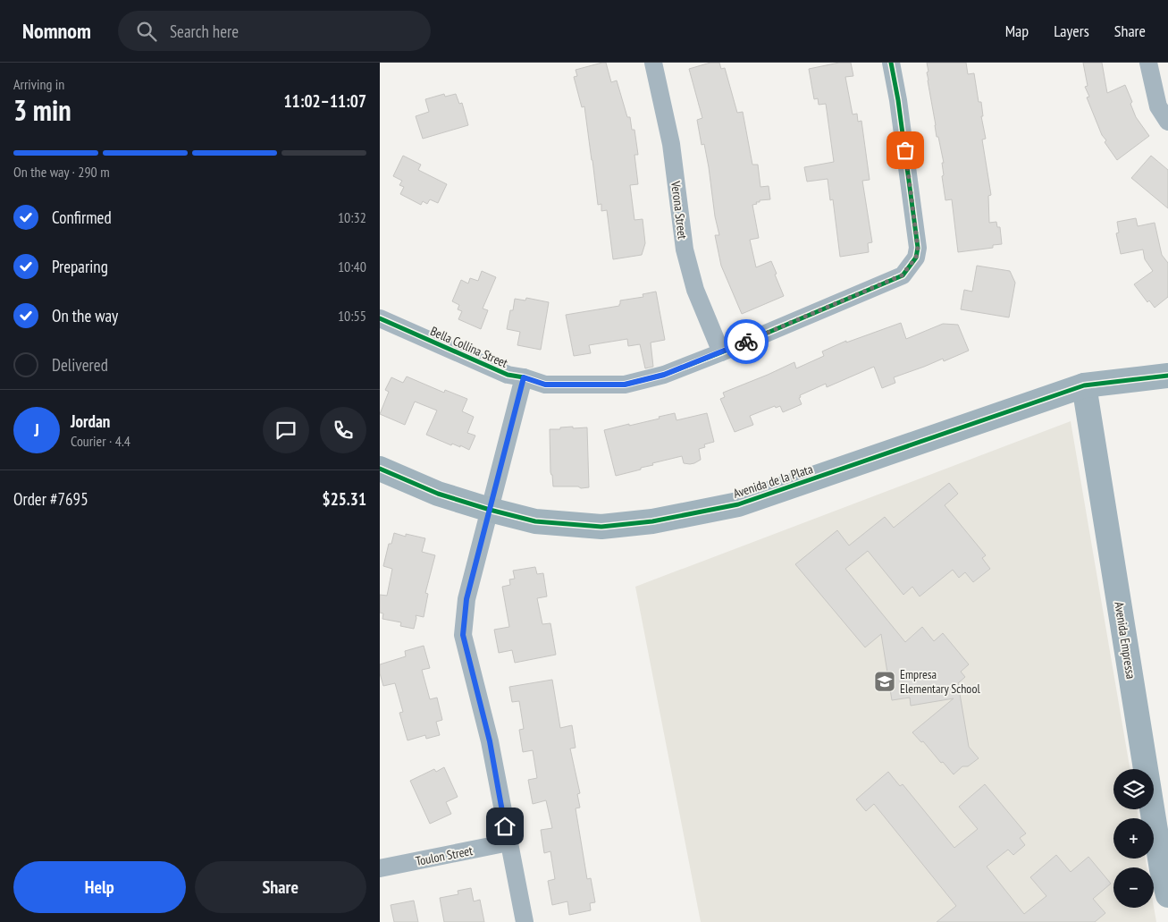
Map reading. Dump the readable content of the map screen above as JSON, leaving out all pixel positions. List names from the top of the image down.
{
  "streets": {
    "street": [
      "Verona Street",
      "Bella Collina Street",
      "Avenida de la Plata",
      "Avenida Empressa",
      "Toulon Street"
    ]
  },
  "crossings": [
    ["Verona Street", "Bella Collina Street"],
    ["Avenida de la Plata", "Avenida Empressa"]
  ],
  "places": {
    "school or university": ["Empresa Elementary School"]
  },
  "page": {
    "header": "Nomnom",
    "search": "Search here",
    "nav": ["Map", "Layers", "Share"],
    "heading": ["3 min", "Arriving in", "11:02–11:07"],
    "panel": [
      "Jordan",
      "Courier · 4.4",
      "Order #7695",
      "$25.31"
    ],
    "bar": "On the way · 290 m",
    "list": [
      ["Confirmed", "10:32"],
      ["Preparing", "10:40"],
      ["On the way", "10:55"],
      "Delivered"
    ],
    "round": "J",
    "map_buttons": ["+", "−"],
    "buttons": ["Help", "Share"]
  }
}
